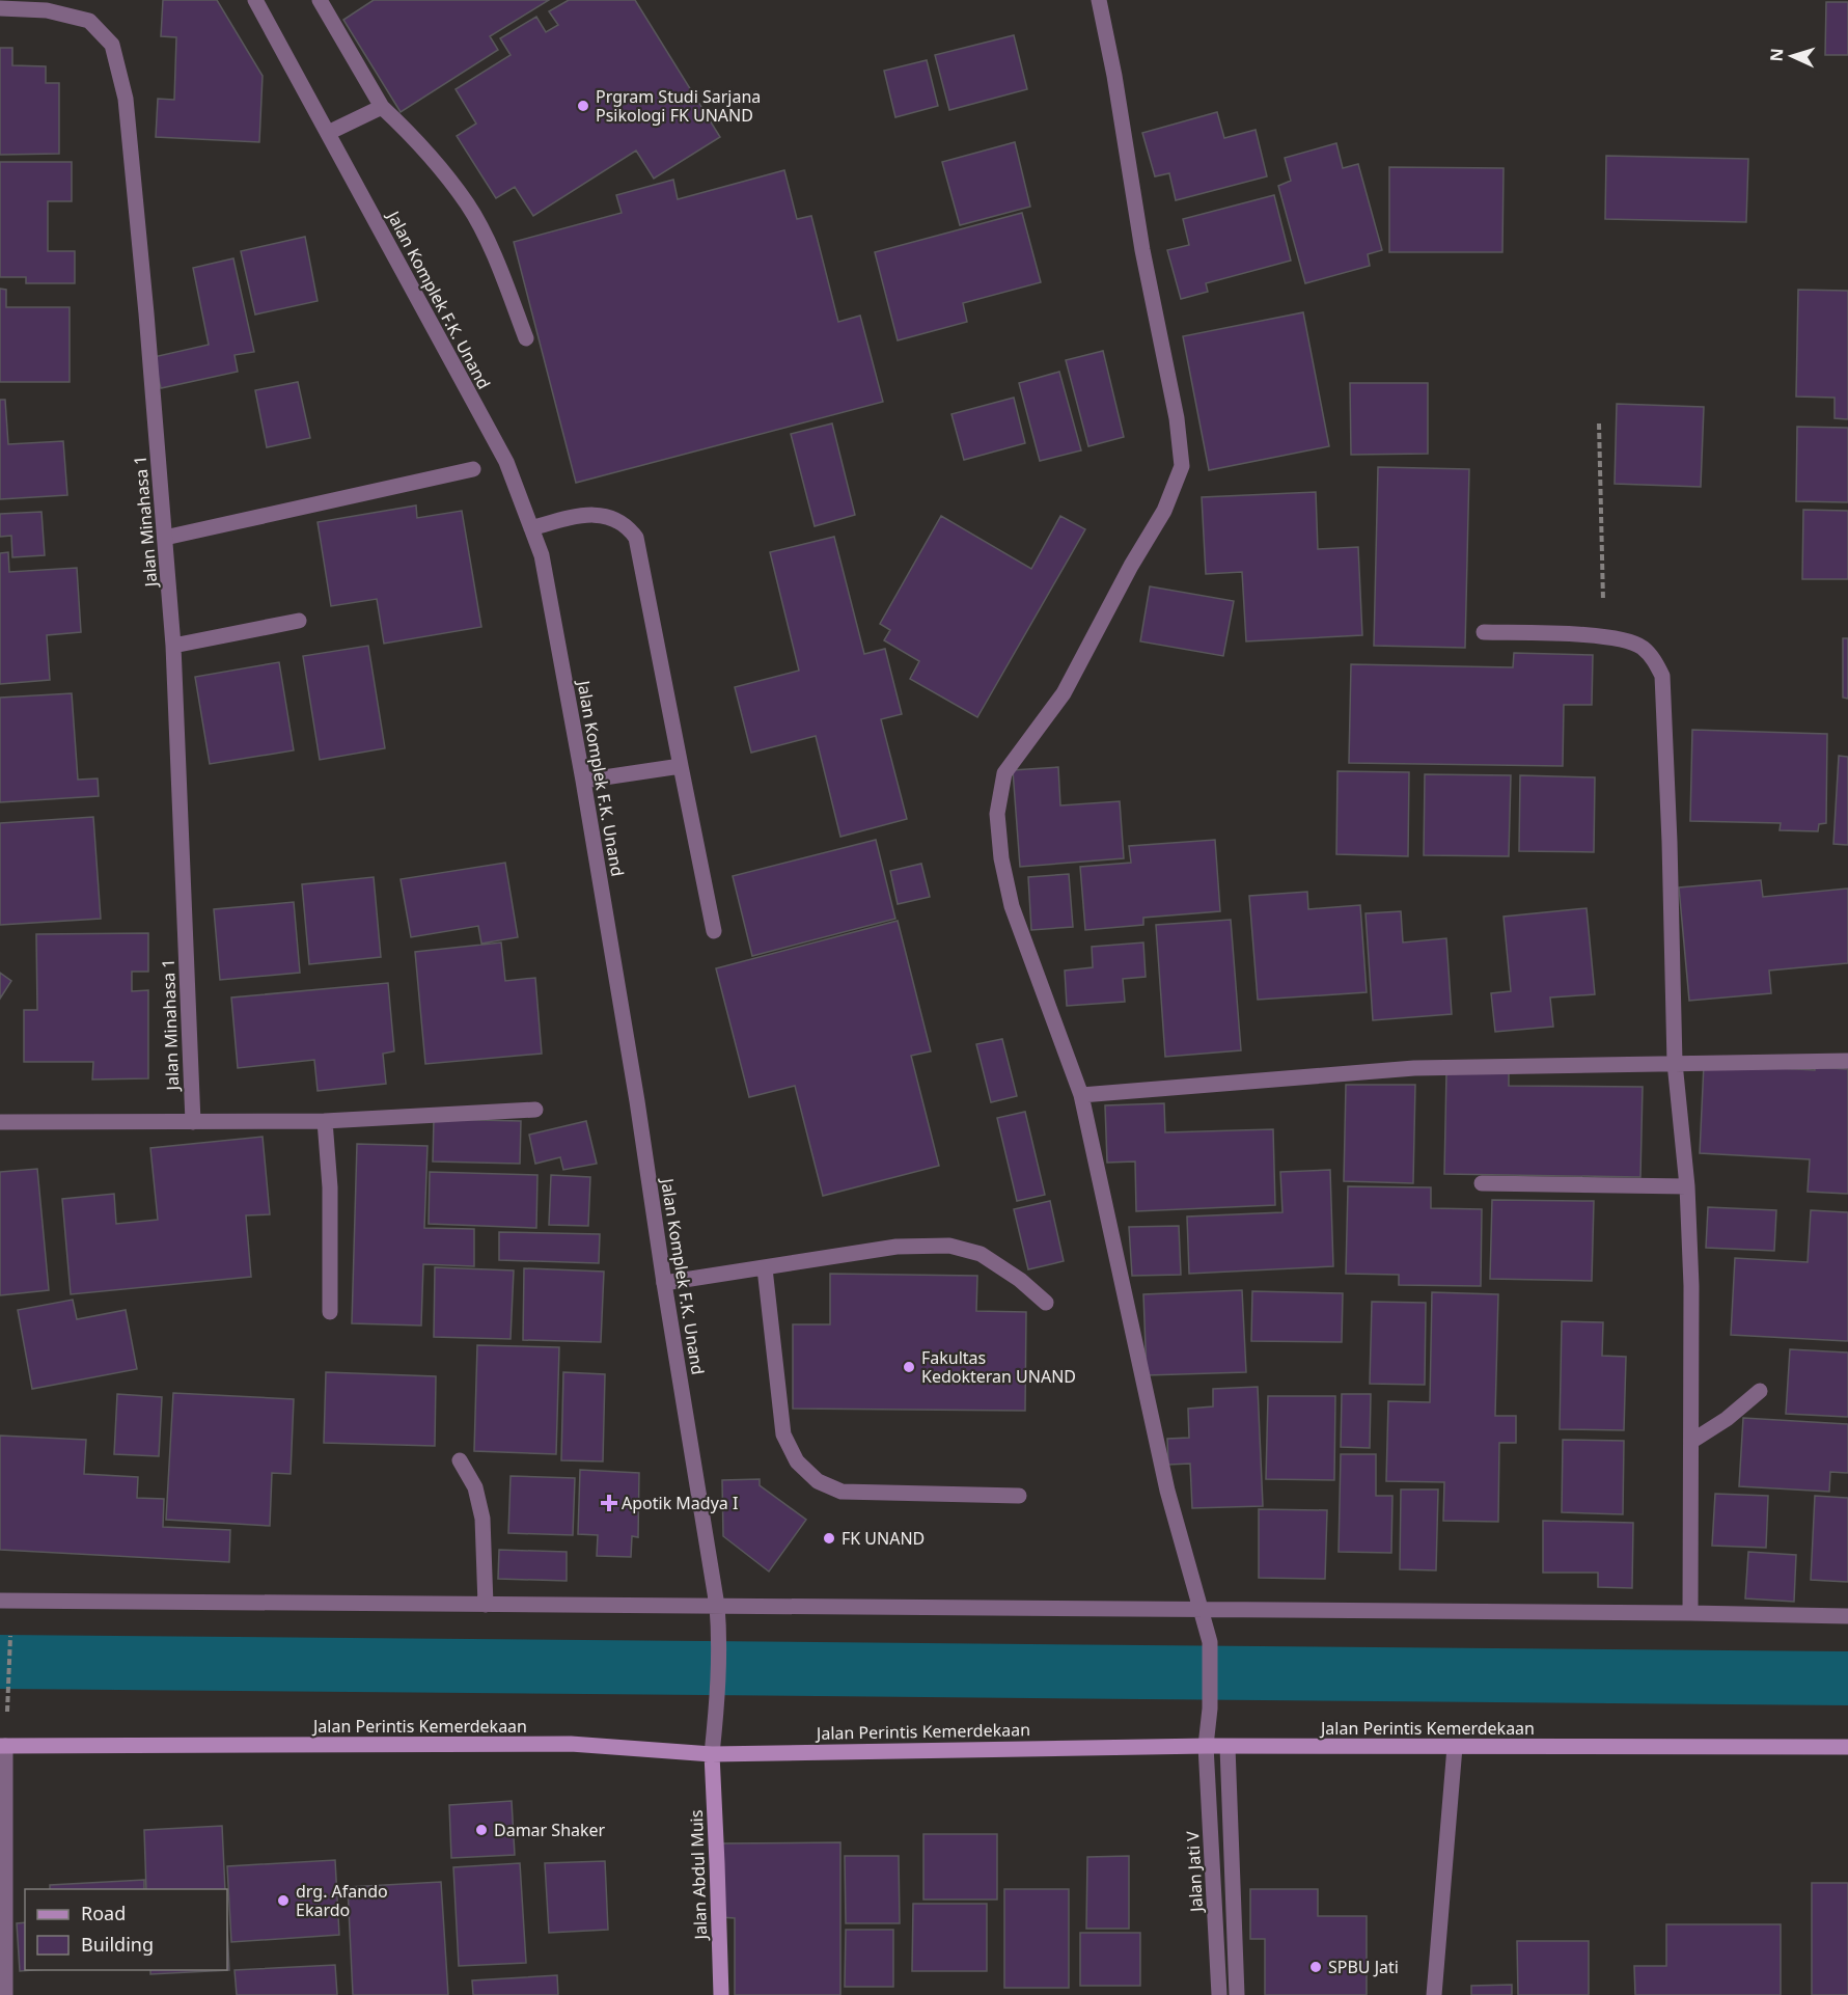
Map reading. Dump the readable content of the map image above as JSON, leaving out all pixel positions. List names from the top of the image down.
{
  "streets": {
    "main road": ["Jalan Perintis Kemerdekaan", "Jalan Abdul Muis"],
    "street": ["Jalan Komplek F.K. Unand", "Jalan Minahasa 1", "Jalan Jati V"]
  },
  "crossings": [
    ["Jalan Komplek F.K. Unand", "Jalan Perintis Kemerdekaan"],
    ["Jalan Komplek F.K. Unand", "Jalan Abdul Muis"],
    ["Jalan Perintis Kemerdekaan", "Jalan Jati V"],
    ["Jalan Perintis Kemerdekaan", "Jalan Abdul Muis"]
  ],
  "places": {
    "other": [
      "Prgram Studi Sarjana Psikologi FK UNAND",
      "Fakultas Kedokteran UNAND",
      "FK UNAND",
      "Damar Shaker",
      "drg. Afando Ekardo",
      "SPBU Jati"
    ],
    "health": ["Apotik Madya I"]
  },
  "legend": ["Road", "Building"],
  "north": "left"
}
